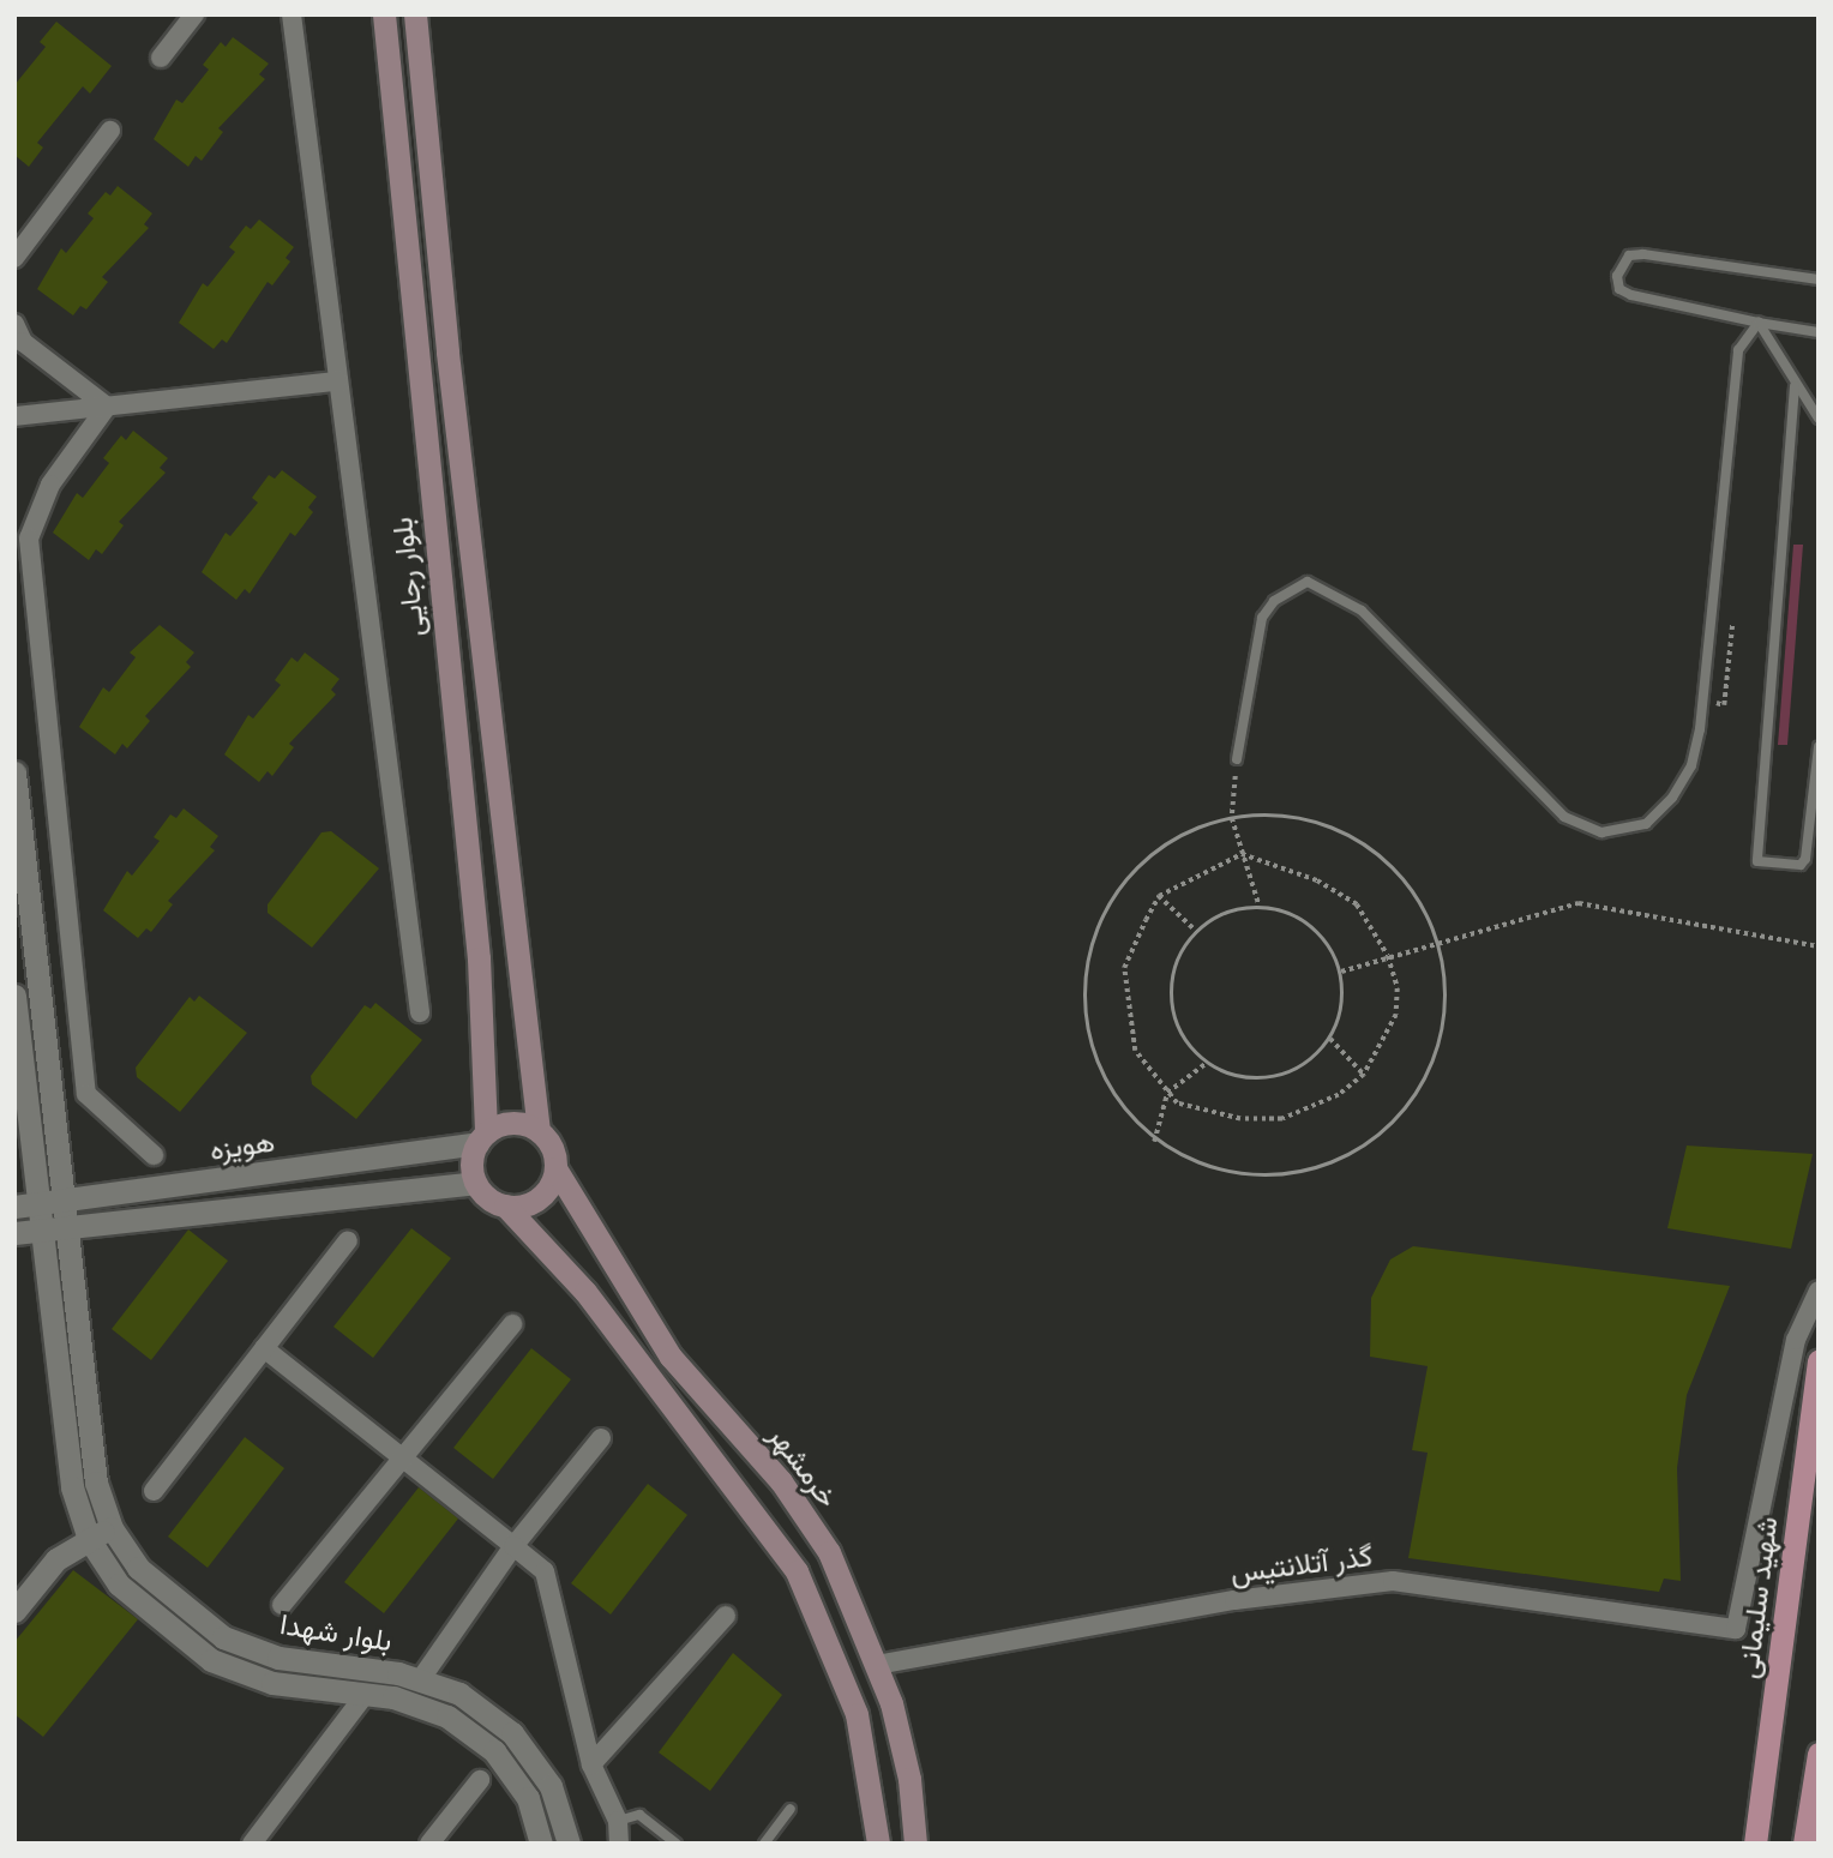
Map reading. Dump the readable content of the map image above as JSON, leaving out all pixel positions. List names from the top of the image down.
{
  "streets": {
    "main road": ["بلوار رجایی", "خرمشهر", "شهید سلیمانی"],
    "street": ["هویزه", "گذر آتلانتیس", "بلوار شهدا"]
  },
  "crossings": [
    ["بلوار رجایی", "هویزه"],
    ["بلوار رجایی", "خرمشهر"],
    ["هویزه", "خرمشهر"],
    ["هویزه", "بلوار شهدا"],
    ["خرمشهر", "گذر آتلانتیس"]
  ]
}
